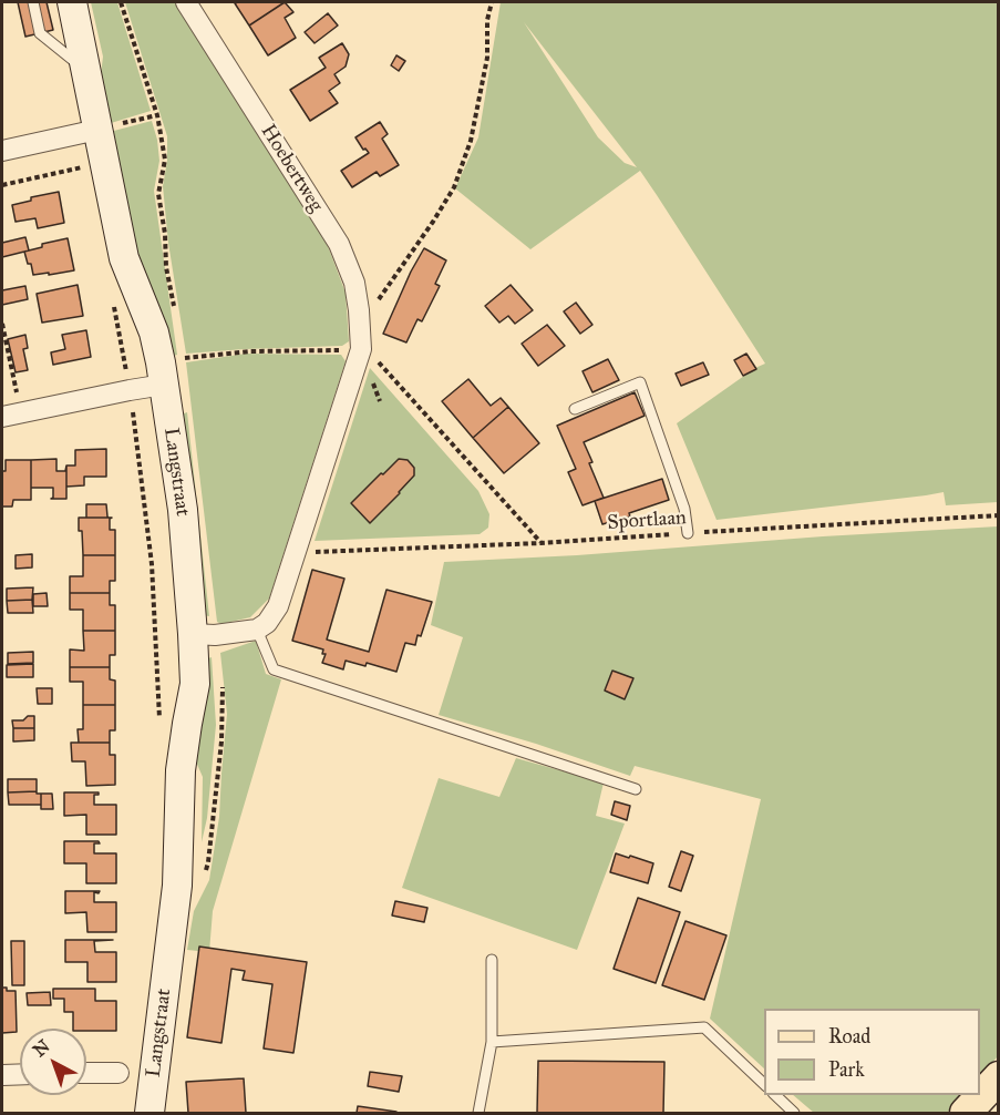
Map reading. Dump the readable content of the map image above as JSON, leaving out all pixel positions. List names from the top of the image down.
{
  "streets": {
    "main road": ["Langstraat"],
    "street": ["Hoebertweg"],
    "path": ["Sportlaan"]
  },
  "crossings": [
    ["Hoebertweg", "Sportlaan"]
  ],
  "legend": ["Road", "Park"],
  "north": "top left"
}
